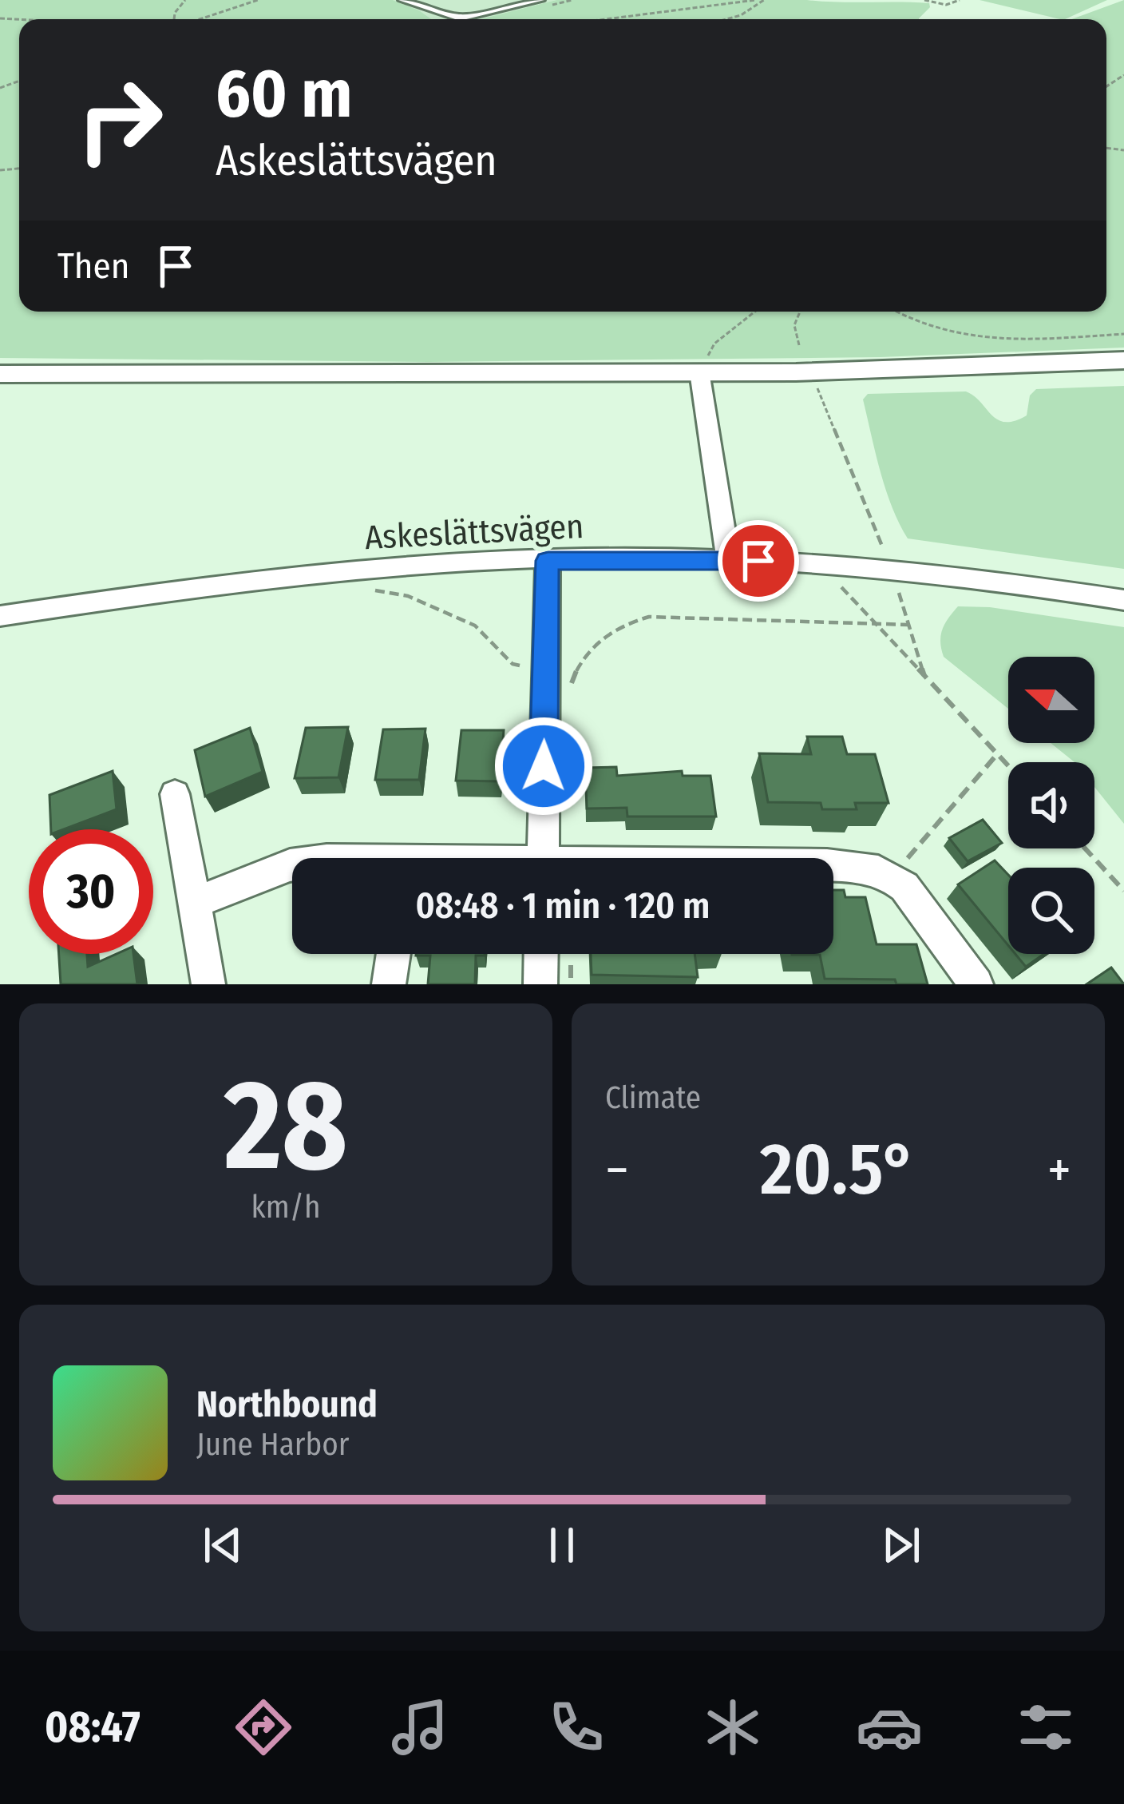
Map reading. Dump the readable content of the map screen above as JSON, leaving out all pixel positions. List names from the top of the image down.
{
  "streets": {
    "street": ["Askeslättsvägen"]
  },
  "north": "left",
  "page": {
    "turn": ["60 m", "Askeslättsvägen"],
    "then": "Then",
    "limit": "30",
    "trip": "08:48 · 1 min · 120 m",
    "tile": [
      ["28", "km/h"],
      "Climate"
    ],
    "heat": ["−", "20.5°", "+"],
    "song": ["Northbound", "June Harbor"],
    "tabs": "08:47"
  }
}
